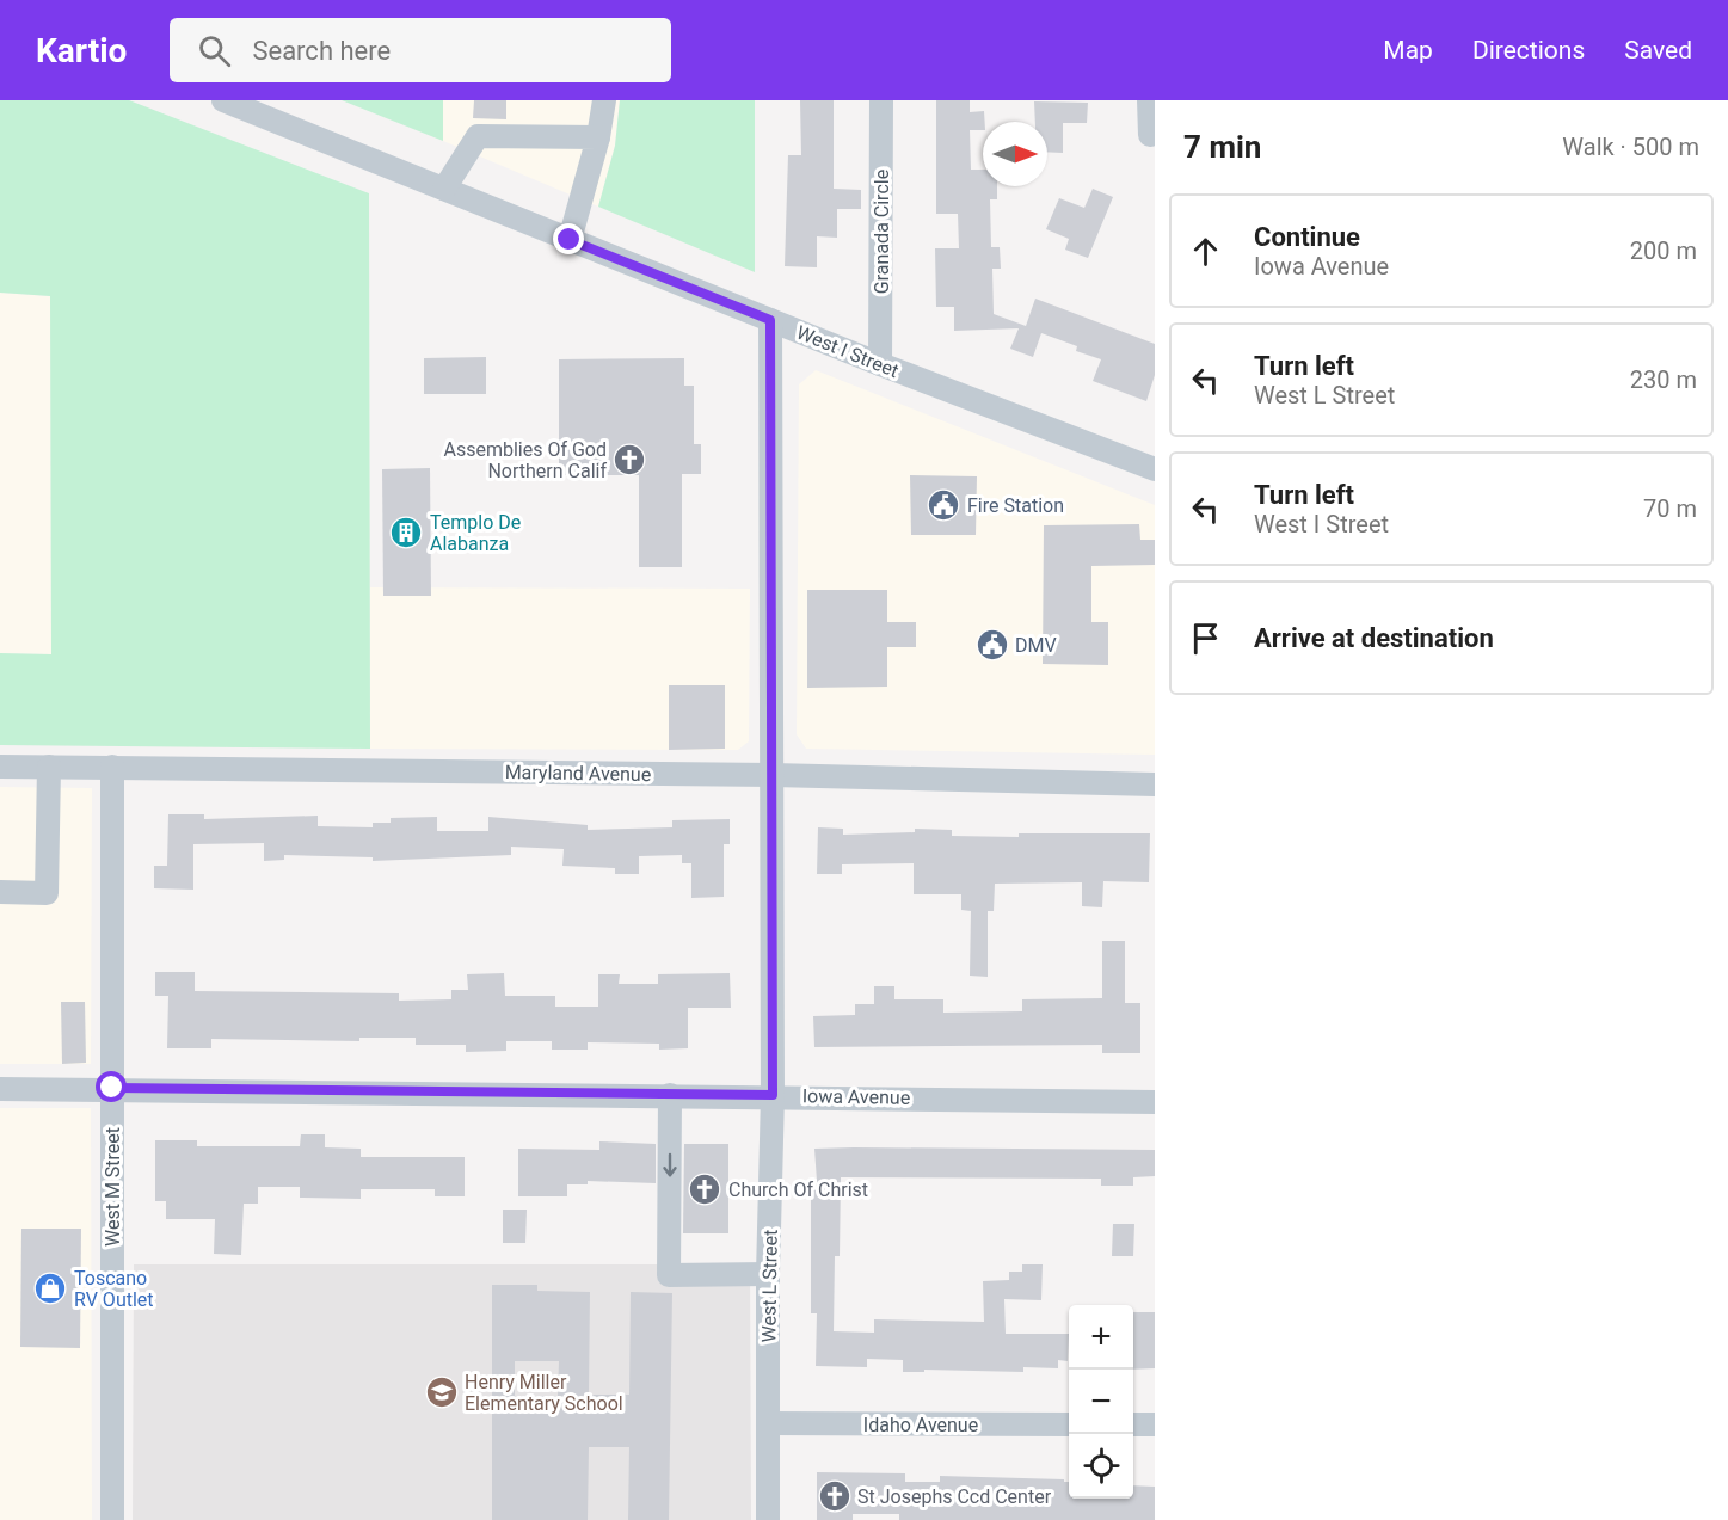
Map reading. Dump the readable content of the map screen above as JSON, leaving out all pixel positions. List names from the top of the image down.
{
  "streets": {
    "street": [
      "Granada Circle",
      "West I Street",
      "Maryland Avenue",
      "Iowa Avenue",
      "West M Street",
      "West L Street",
      "Idaho Avenue"
    ]
  },
  "crossings": [
    ["Granada Circle", "West I Street"],
    ["West I Street", "West L Street"],
    ["Maryland Avenue", "West M Street"],
    ["Maryland Avenue", "West L Street"],
    ["Iowa Avenue", "West M Street"],
    ["Iowa Avenue", "West L Street"],
    ["West L Street", "Idaho Avenue"]
  ],
  "places": {
    "church": ["Assemblies Of God Northern Calif", "Church Of Christ", "St Josephs Ccd Center"],
    "public building": ["Fire Station", "DMV"],
    "building": ["Templo De Alabanza"],
    "shop": ["Toscano RV Outlet"],
    "school or university": ["Henry Miller Elementary School"]
  },
  "north": "right",
  "page": {
    "header": "Kartio",
    "search": "Search here",
    "nav": ["Map", "Directions", "Saved"],
    "heading": ["7 min", "Walk · 500 m"],
    "list": [
      ["Continue", "Iowa Avenue", "200 m"],
      ["Turn left", "West L Street", "230 m"],
      ["Turn left", "West I Street", "70 m"],
      "Arrive at destination"
    ],
    "map_buttons": ["+", "−"]
  }
}
